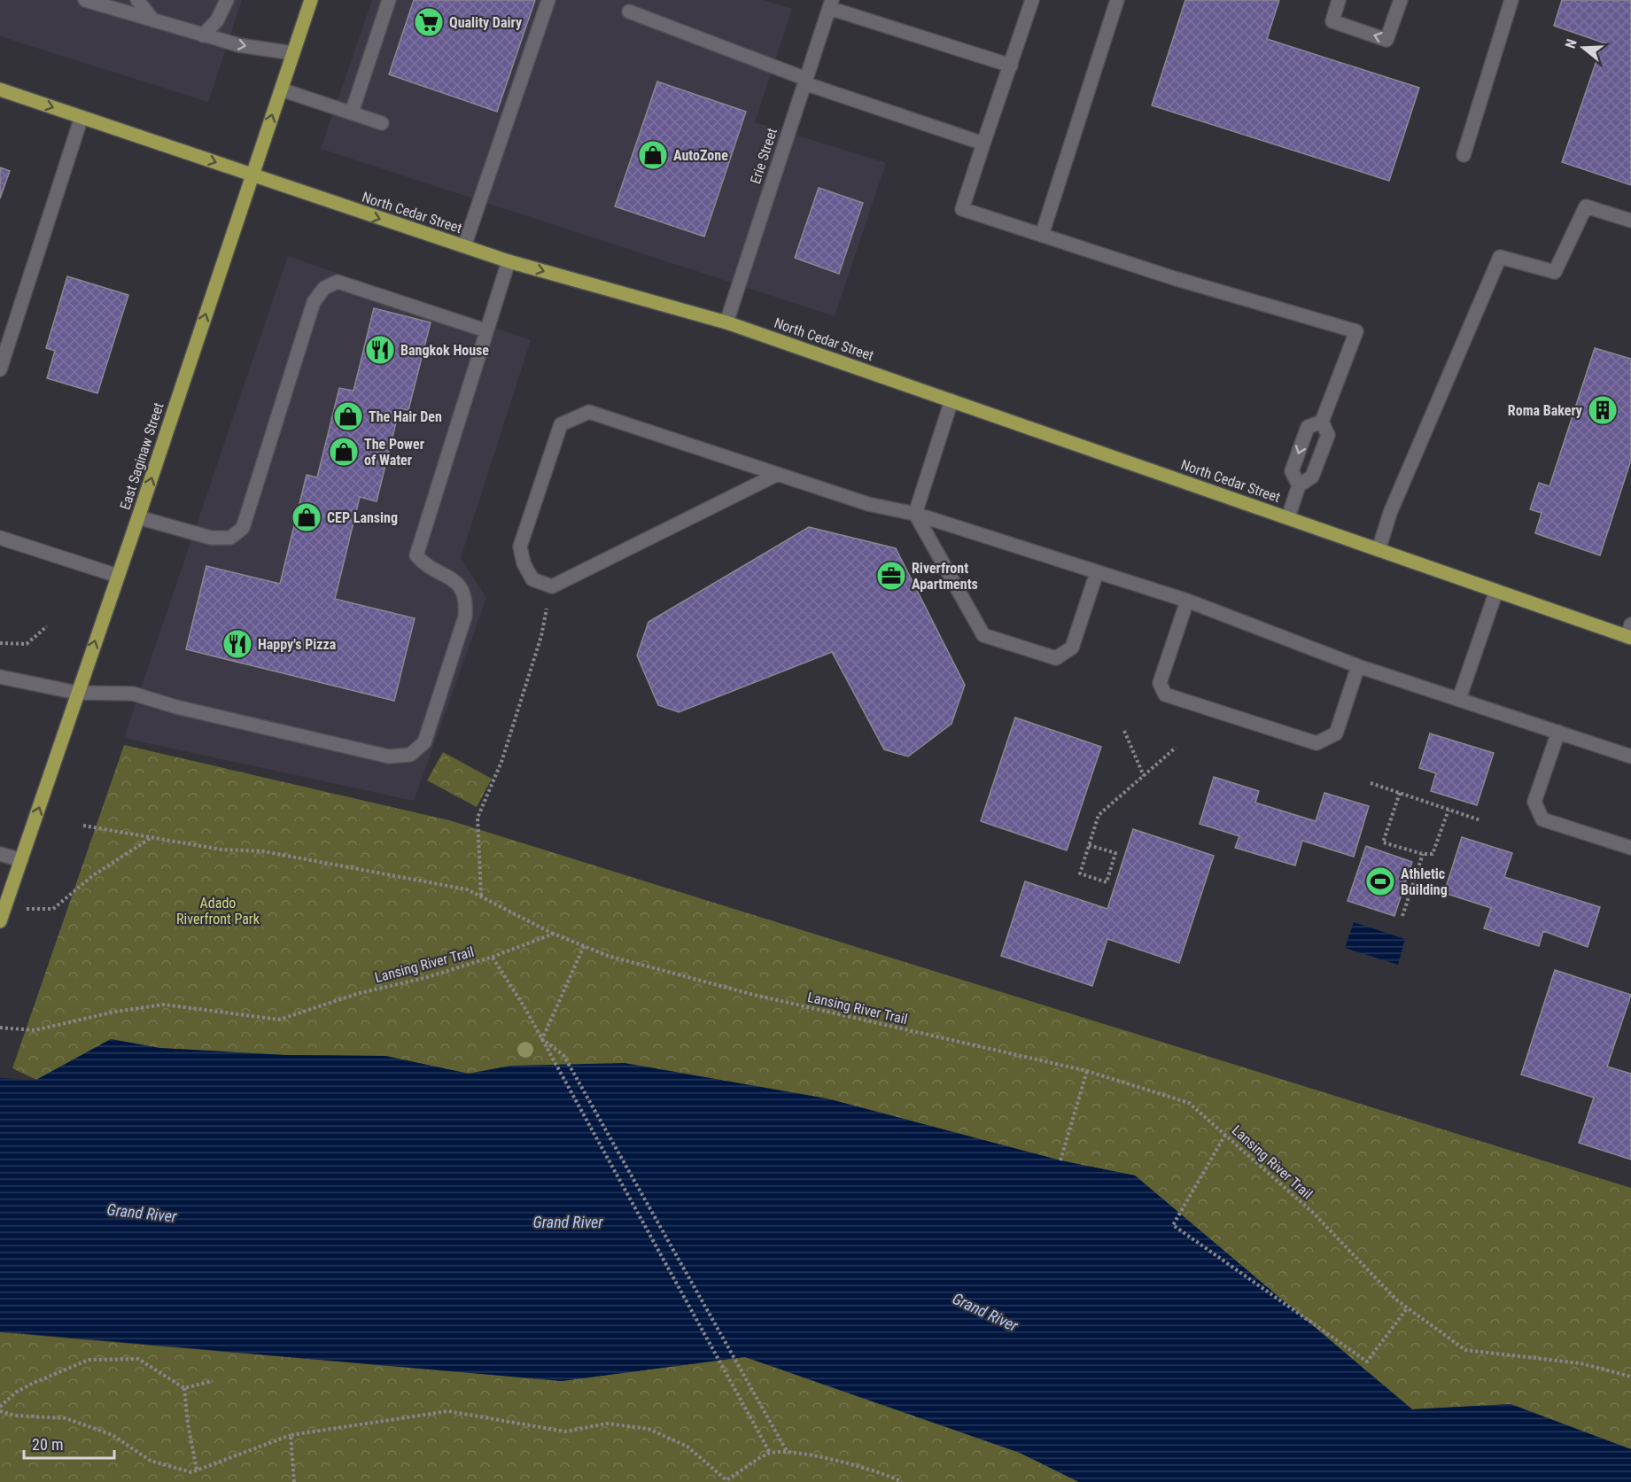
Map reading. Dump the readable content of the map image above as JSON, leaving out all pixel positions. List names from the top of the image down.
{
  "streets": {
    "main road": ["North Cedar Street", "East Saginaw Street"],
    "street": ["Erie Street"],
    "path": ["Lansing River Trail"]
  },
  "crossings": [
    ["Erie Street", "North Cedar Street"],
    ["North Cedar Street", "East Saginaw Street"]
  ],
  "one_way": ["North Cedar Street", "East Saginaw Street"],
  "water": ["Grand River"],
  "parks": ["Adado Riverfront Park"],
  "places": {
    "supermarket": ["Quality Dairy"],
    "shop": [
      "AutoZone",
      "The Hair Den",
      "The Power of Water",
      "CEP Lansing"
    ],
    "restaurant": ["Bangkok House", "Happy's Pizza"],
    "building": ["Roma Bakery"],
    "office": ["Riverfront Apartments"],
    "sports": ["Athletic Building"]
  },
  "scale_bar": "20 m",
  "north": "left"
}
